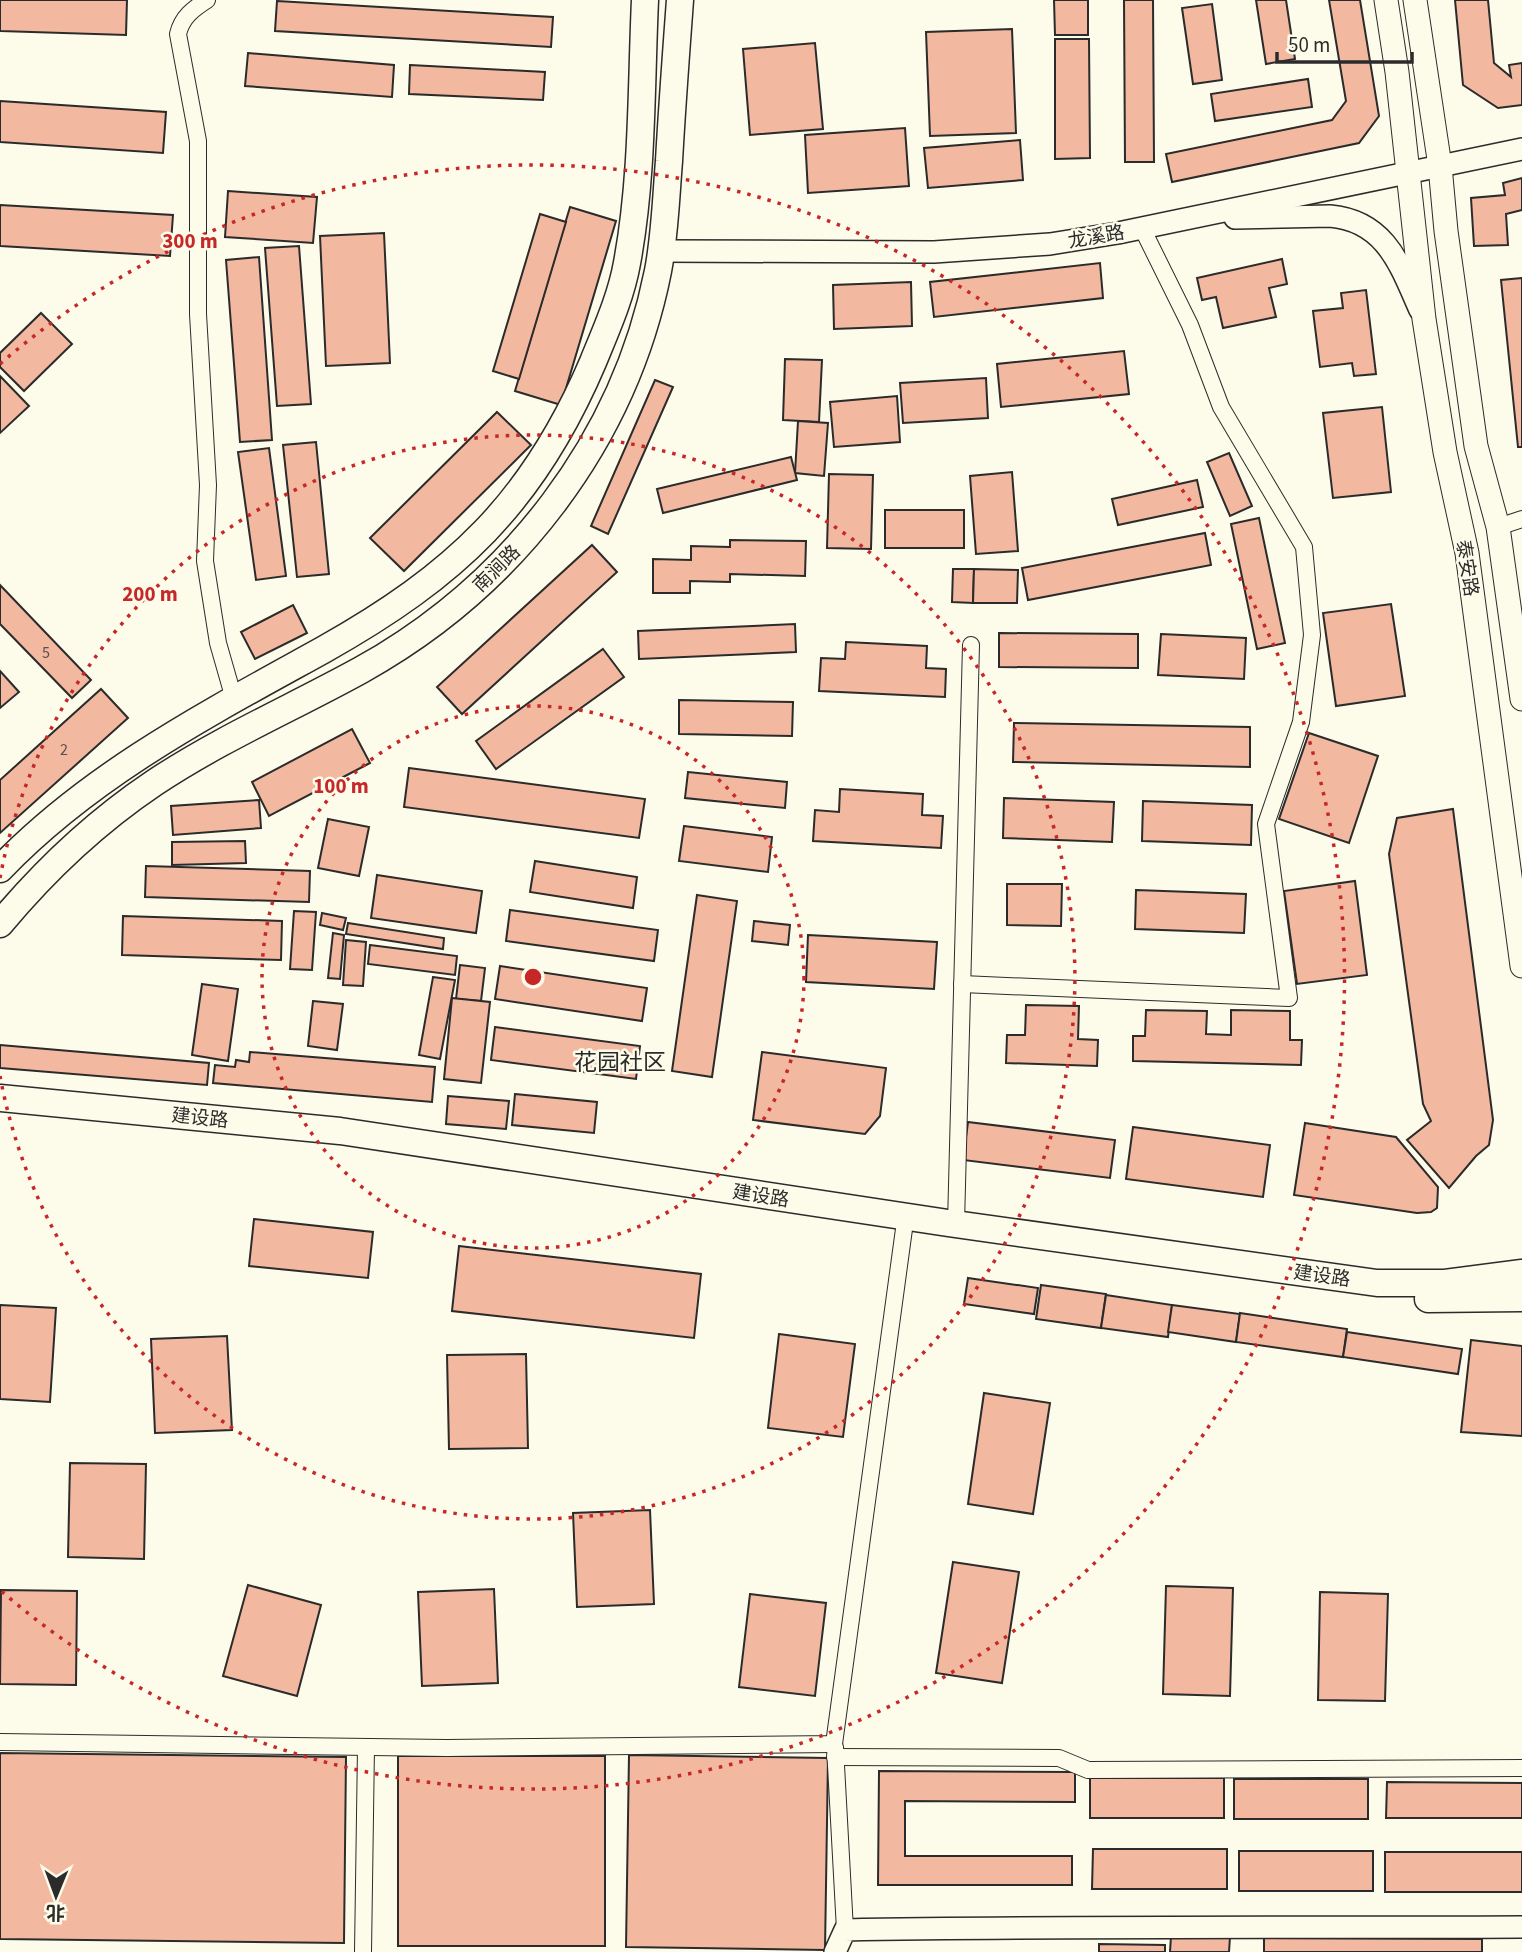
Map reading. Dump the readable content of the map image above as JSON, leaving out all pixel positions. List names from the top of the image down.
{
  "streets": {
    "main road": ["南涧路", "泰安路", "建设路"],
    "street": ["龙溪路"]
  },
  "crossings": [
    ["龙溪路", "南涧路"],
    ["龙溪路", "泰安路"]
  ],
  "districts": ["花园社区"],
  "house_numbers": ["5", "2"],
  "scale_bar": "50 m",
  "north": "bottom",
  "rings": ["300 m", "200 m", "100 m"]
}
